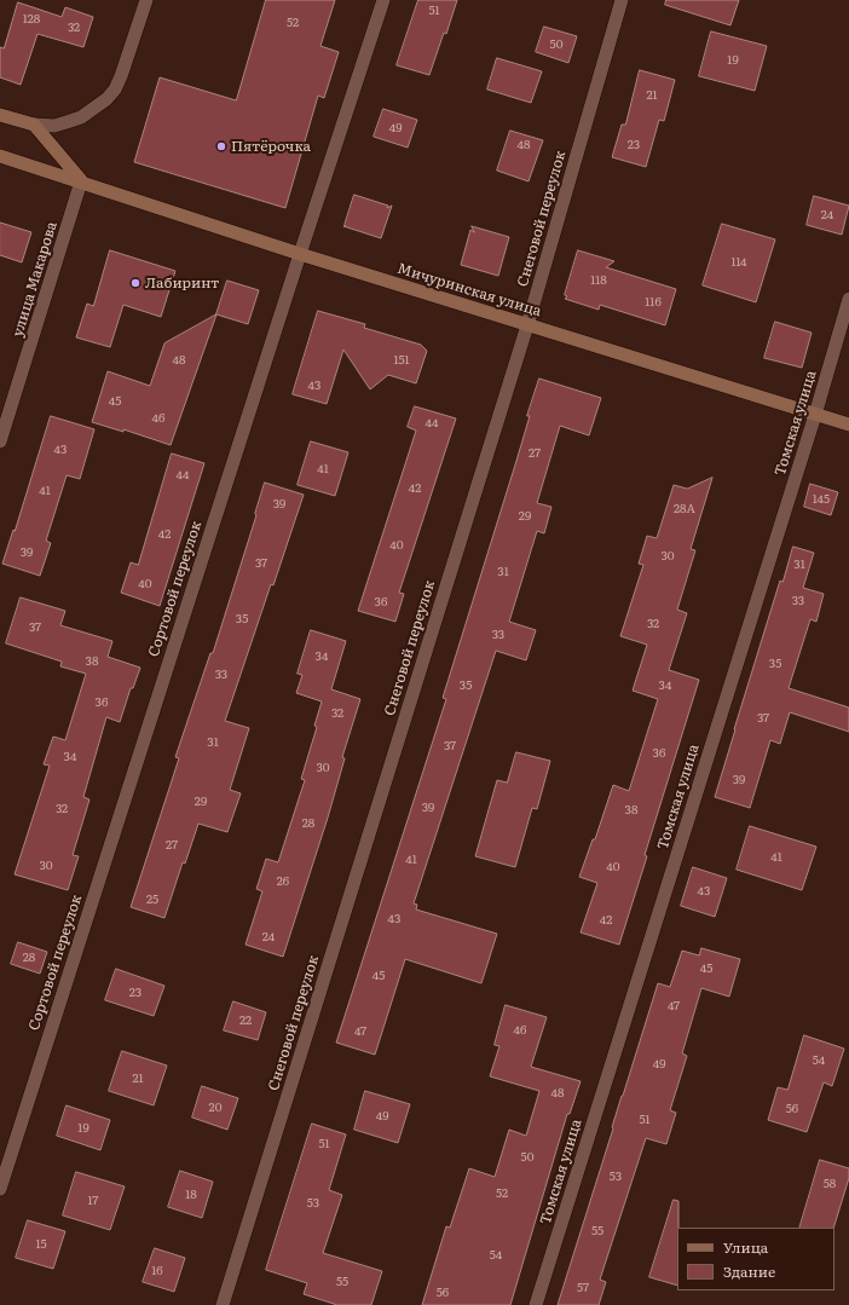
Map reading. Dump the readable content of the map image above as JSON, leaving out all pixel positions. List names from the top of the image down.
{
  "streets": {
    "main road": ["Мичуринская улица"],
    "street": [
      "Снеговой переулок",
      "улица Макарова",
      "Томская улица",
      "Сортовой переулок"
    ]
  },
  "crossings": [
    ["Снеговой переулок", "Мичуринская улица"],
    ["улица Макарова", "Мичуринская улица"],
    ["Мичуринская улица", "Томская улица"],
    ["Мичуринская улица", "Сортовой переулок"]
  ],
  "places": ["Пятёрочка", "Лабиринт"],
  "house_numbers": [
    "51",
    "128",
    "52",
    "32",
    "50",
    "19",
    "21",
    "49",
    "48",
    "23",
    "24",
    "114",
    "118",
    "116",
    "48",
    "151",
    "43",
    "45",
    "46",
    "44",
    "43",
    "27",
    "41",
    "44",
    "42",
    "41",
    "145",
    "39",
    "28А",
    "29",
    "42",
    "40",
    "39",
    "30",
    "37",
    "31",
    "31",
    "40",
    "33",
    "36",
    "35",
    "32",
    "37",
    "33",
    "34",
    "38",
    "35",
    "33",
    "35",
    "34",
    "36",
    "32",
    "37",
    "31",
    "37",
    "36",
    "34",
    "30",
    "39",
    "29",
    "39",
    "32",
    "38",
    "28",
    "27",
    "41",
    "41",
    "30",
    "40",
    "26",
    "43",
    "25",
    "43",
    "42",
    "24",
    "28",
    "45",
    "45",
    "23",
    "47",
    "22",
    "46",
    "47",
    "54",
    "49",
    "21",
    "48",
    "20",
    "56",
    "49",
    "51",
    "19",
    "51",
    "50",
    "53",
    "58",
    "52",
    "18",
    "17",
    "53",
    "55",
    "15",
    "54",
    "16",
    "55",
    "57",
    "56"
  ],
  "legend": ["Улица", "Здание"]
}
